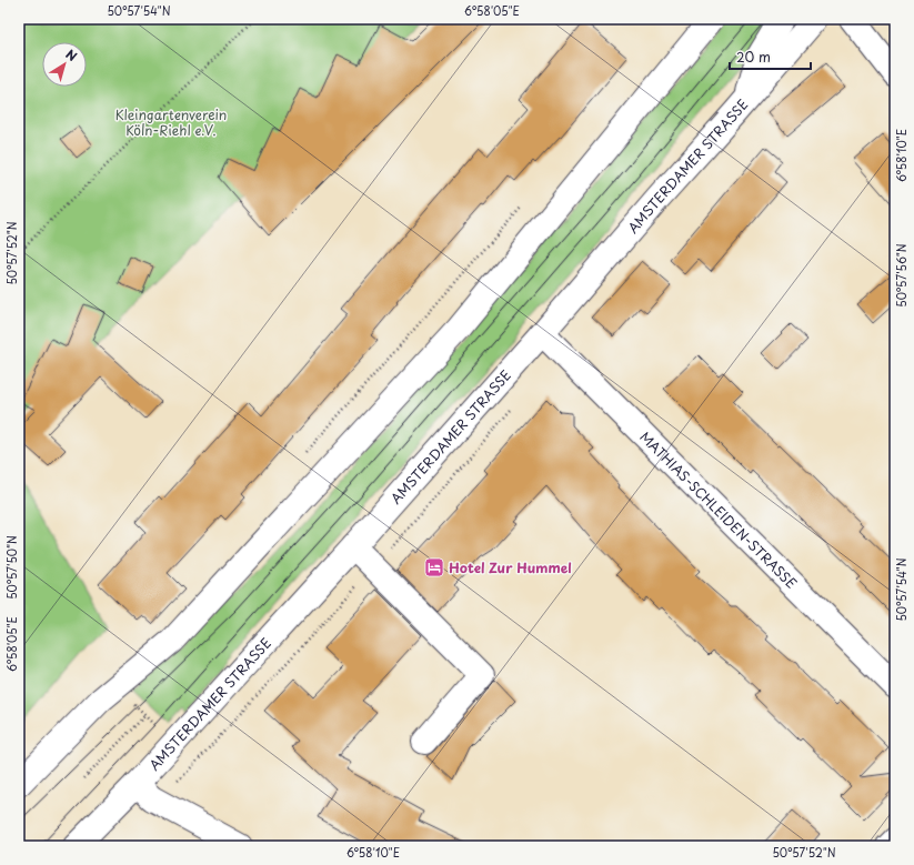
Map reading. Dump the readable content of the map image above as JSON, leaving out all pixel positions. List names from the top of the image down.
{
  "streets": {
    "main road": ["AMSTERDAMER STRASSE", "MATHIAS-SCHLEIDEN-STRASSE"]
  },
  "crossings": [
    ["AMSTERDAMER STRASSE", "MATHIAS-SCHLEIDEN-STRASSE"]
  ],
  "parks": ["Kleingartenverein Köln-Riehl e.V."],
  "places": {
    "hotel": ["Hotel Zur Hummel"]
  },
  "scale_bar": "20 m",
  "north": "top right",
  "coordinates": [
    "50°57'54\"N",
    "6°58'05\"E",
    "6°58'10\"E",
    "50°57'52\"N",
    "50°57'56\"N",
    "50°57'50\"N"
  ]
}
